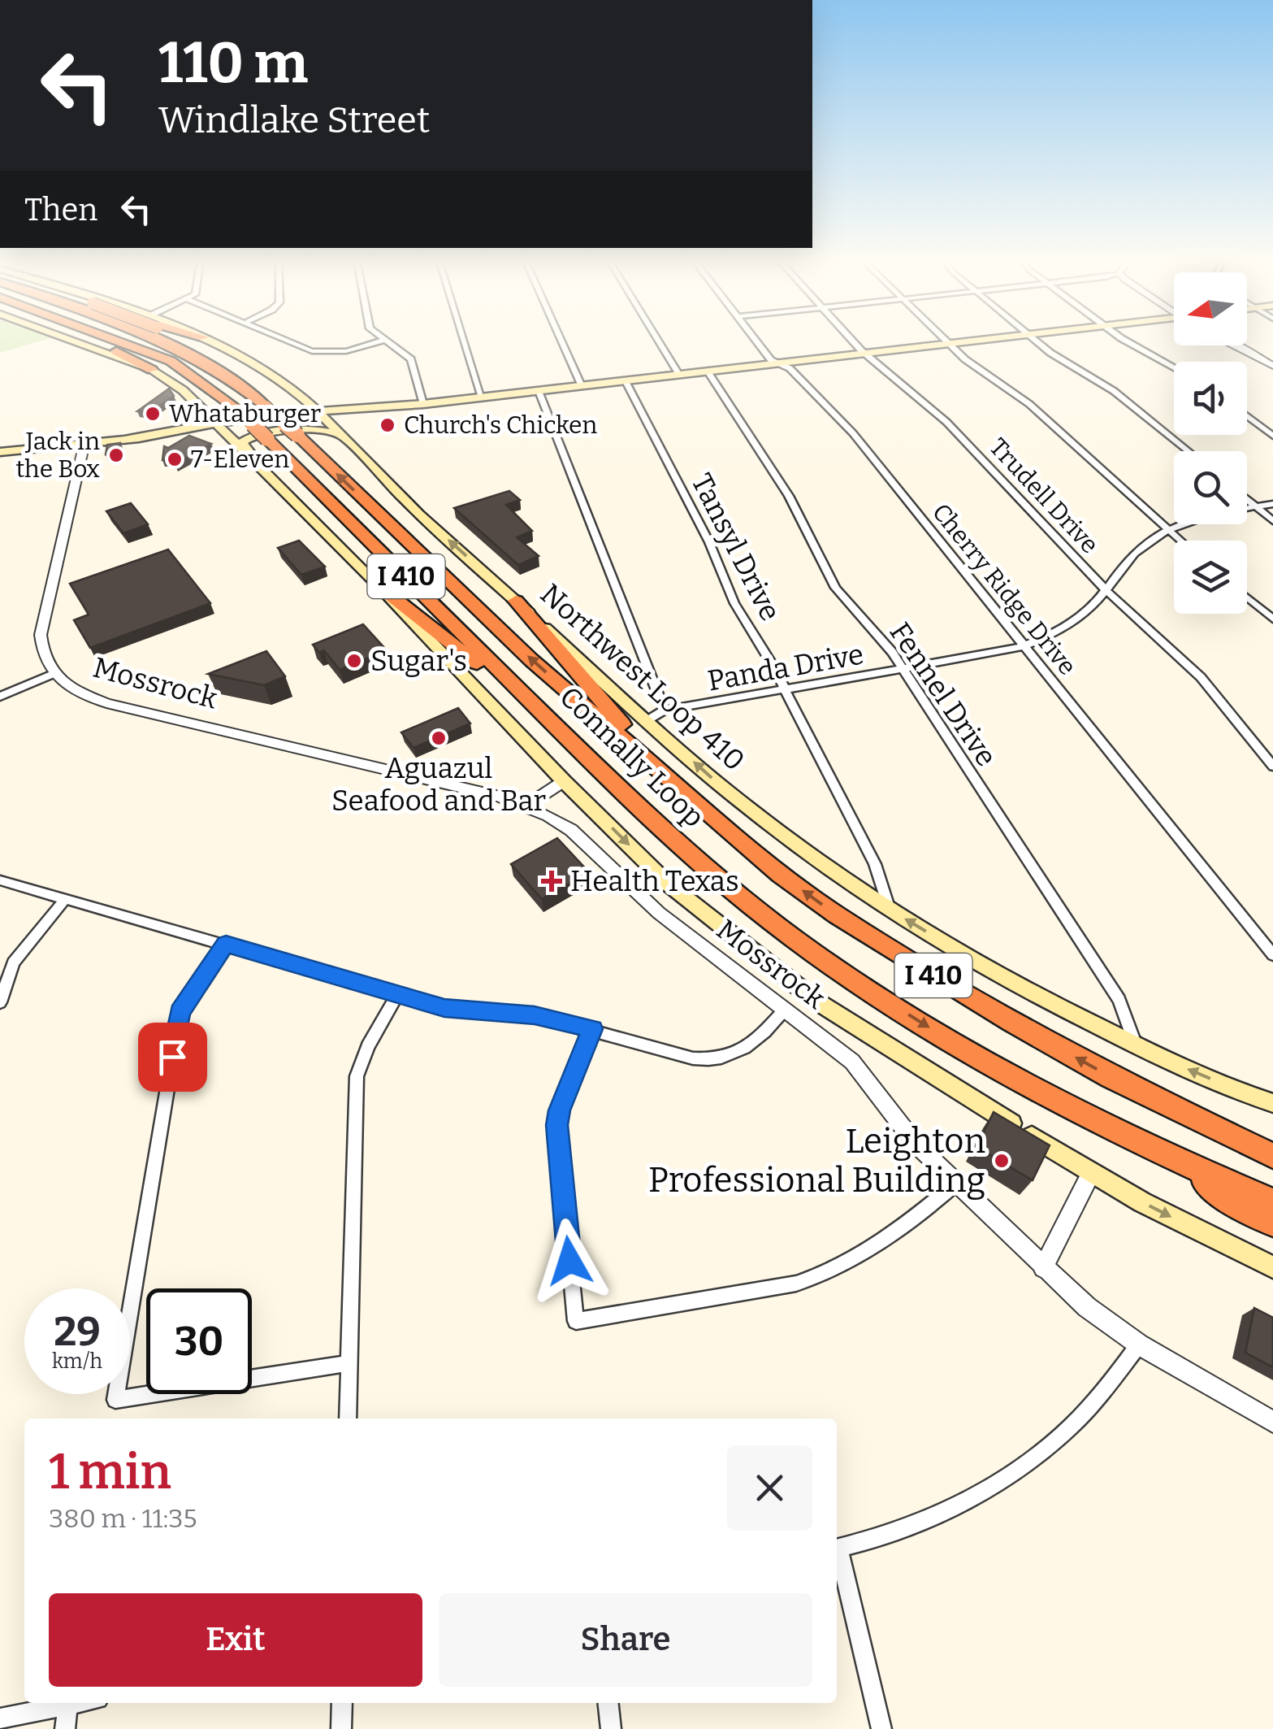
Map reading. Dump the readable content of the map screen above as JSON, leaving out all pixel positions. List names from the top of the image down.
{
  "streets": {
    "highway": ["I 410", "Connally Loop"],
    "main road": ["Northwest Loop 410"],
    "street": [
      "Trudell Drive",
      "Tansyl Drive",
      "Cherry Ridge Drive",
      "Panda Drive",
      "Mossrock",
      "Fennel Drive"
    ]
  },
  "crossings": [
    ["Trudell Drive", "Panda Drive"],
    ["Tansyl Drive", "Panda Drive"],
    ["Tansyl Drive", "Northwest Loop 410"],
    ["Cherry Ridge Drive", "Panda Drive"],
    ["Panda Drive", "Northwest Loop 410"],
    ["Panda Drive", "Fennel Drive"],
    ["Northwest Loop 410", "Fennel Drive"]
  ],
  "places": {
    "other": [
      "Whataburger",
      "Church's Chicken",
      "Jack in the Box",
      "7-Eleven",
      "Sugar's",
      "Aguazul Seafood and Bar",
      "Leighton Professional Building"
    ],
    "health": ["Health Texas"]
  },
  "north": "left",
  "page": {
    "turn": ["110 m", "Windlake Street"],
    "then": "Then",
    "speed": "29 km/h",
    "limit": "30",
    "heading": ["1 min", "380 m · 11:35"],
    "buttons": ["Exit", "Share"]
  }
}
